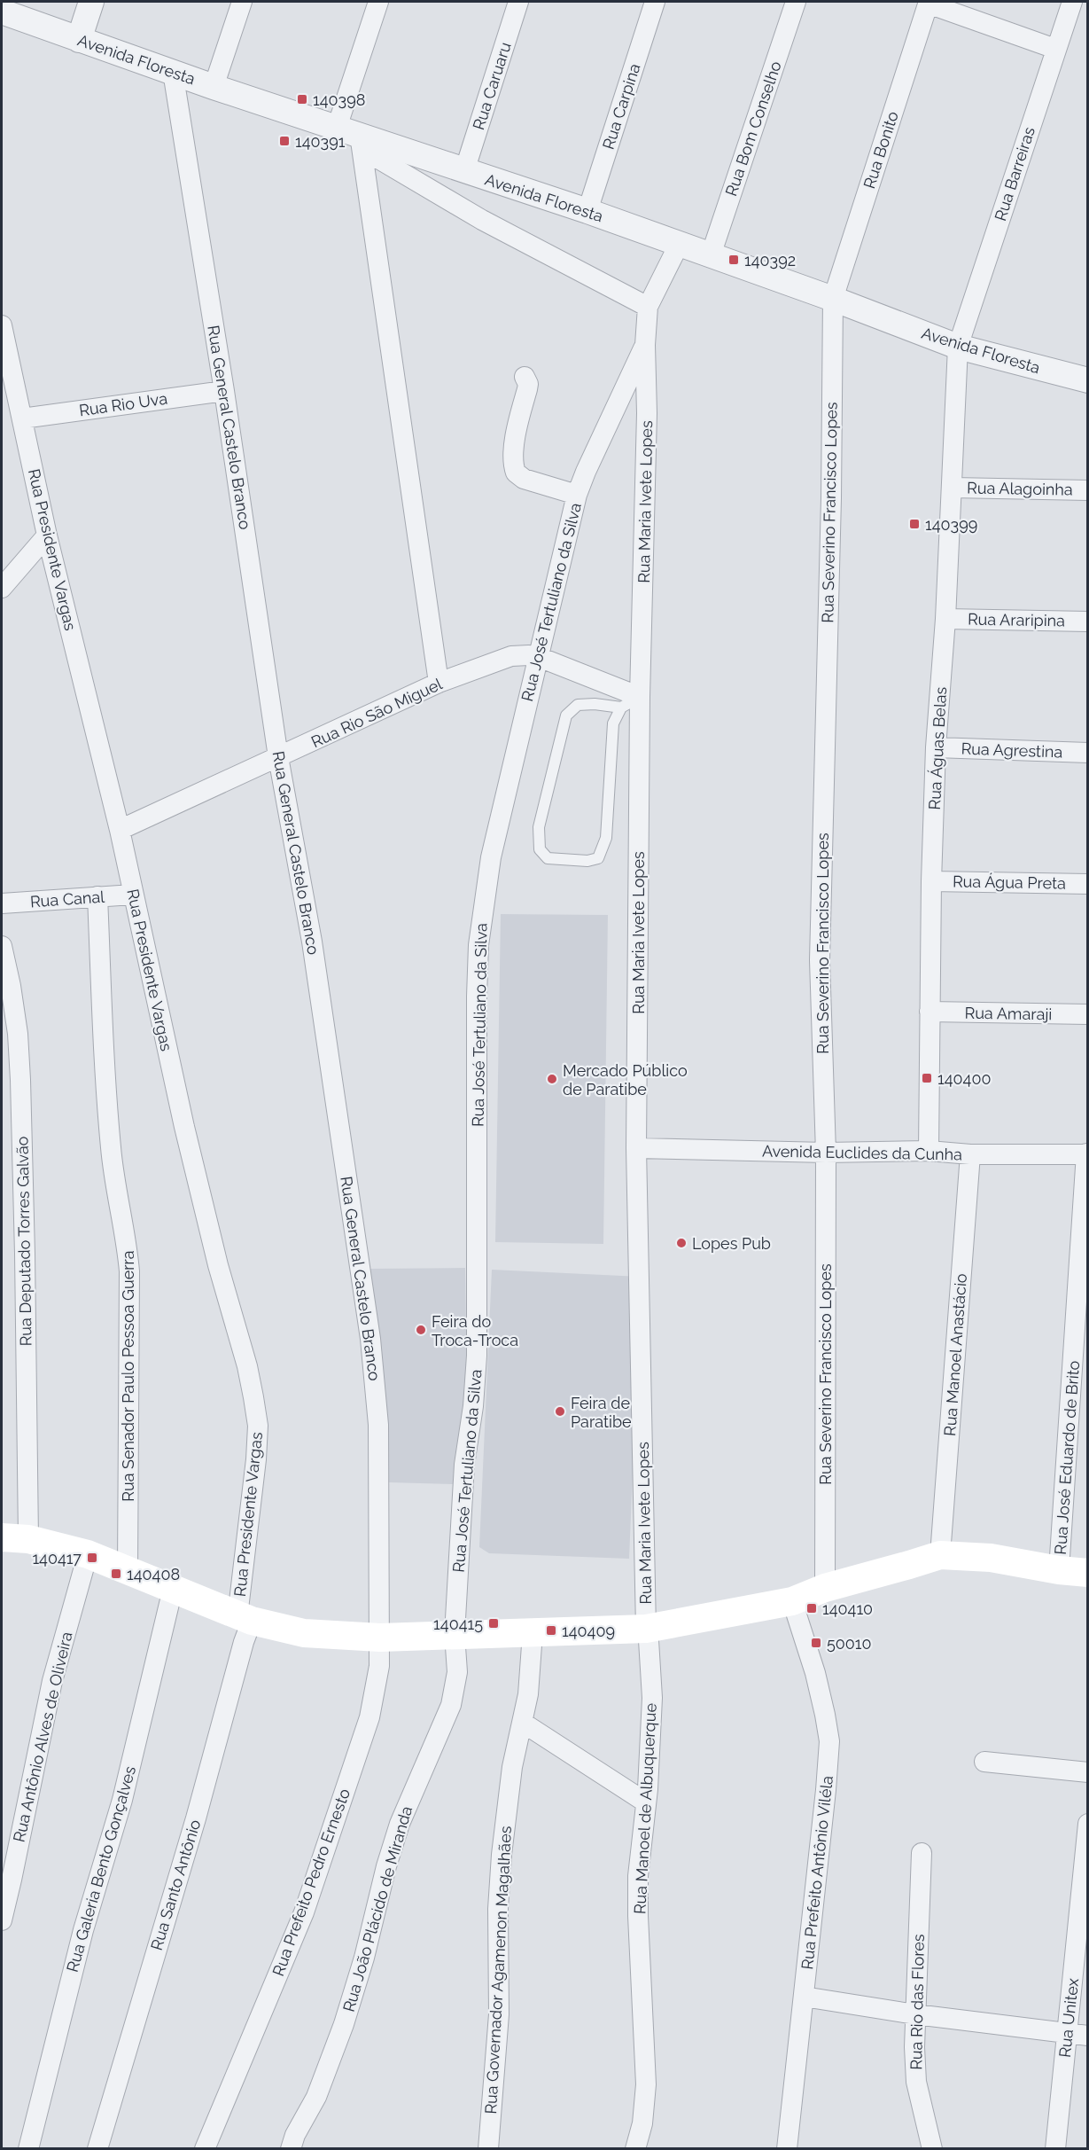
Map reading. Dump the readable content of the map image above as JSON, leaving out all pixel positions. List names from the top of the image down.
{
  "streets": {
    "street": [
      "Avenida Floresta",
      "Rua Caruaru",
      "Rua Carpina",
      "Rua Bom Conselho",
      "Rua Bonito",
      "Rua Barreiras",
      "Rua Rio Uva",
      "Rua General Castelo Branco",
      "Rua Alagoinha",
      "Rua Maria Ivete Lopes",
      "Rua Severino Francisco Lopes",
      "Rua Presidente Vargas",
      "Rua José Tertuliano da Silva",
      "Rua Araripina",
      "Rua Rio São Miguel",
      "Rua Águas Belas",
      "Rua Agrestina",
      "Rua Água Preta",
      "Rua Canal",
      "Rua Amaraji",
      "Avenida Euclides da Cunha",
      "Rua Deputado Torres Galvão",
      "Rua Manoel Anastácio",
      "Rua Senador Paulo Pessoa Guerra",
      "Rua José Eduardo de Brito",
      "Rua Antônio Alves de Oliveira",
      "Rua Manoel de Albuquerque",
      "Rua Galeria Bento Gonçalves",
      "Rua Prefeito Antônio Viléla",
      "Rua Prefeito Pedro Ernesto",
      "Rua Santo Antônio",
      "Rua João Plácido de Miranda",
      "Rua Governador Agamenon Magalhães",
      "Rua Rio das Flores",
      "Rua Unitex"
    ]
  },
  "crossings": [
    ["Avenida Floresta", "Rua Caruaru"],
    ["Avenida Floresta", "Rua Carpina"],
    ["Avenida Floresta", "Rua Bom Conselho"],
    ["Avenida Floresta", "Rua Bonito"],
    ["Avenida Floresta", "Rua Barreiras"],
    ["Avenida Floresta", "Rua General Castelo Branco"],
    ["Avenida Floresta", "Rua Maria Ivete Lopes"],
    ["Avenida Floresta", "Rua Severino Francisco Lopes"],
    ["Avenida Floresta", "Rua Águas Belas"],
    ["Rua Bonito", "Rua Severino Francisco Lopes"],
    ["Rua Barreiras", "Rua Águas Belas"],
    ["Rua Rio Uva", "Rua General Castelo Branco"],
    ["Rua Rio Uva", "Rua Presidente Vargas"],
    ["Rua General Castelo Branco", "Rua Rio São Miguel"],
    ["Rua General Castelo Branco", "Rua Prefeito Pedro Ernesto"],
    ["Rua Alagoinha", "Rua Águas Belas"],
    ["Rua Maria Ivete Lopes", "Rua José Tertuliano da Silva"],
    ["Rua Maria Ivete Lopes", "Rua Rio São Miguel"],
    ["Rua Maria Ivete Lopes", "Avenida Euclides da Cunha"],
    ["Rua Maria Ivete Lopes", "Rua Manoel de Albuquerque"],
    ["Rua Severino Francisco Lopes", "Avenida Euclides da Cunha"],
    ["Rua Presidente Vargas", "Rua Rio São Miguel"],
    ["Rua Presidente Vargas", "Rua Canal"],
    ["Rua Presidente Vargas", "Rua Santo Antônio"],
    ["Rua José Tertuliano da Silva", "Rua Rio São Miguel"],
    ["Rua José Tertuliano da Silva", "Rua João Plácido de Miranda"],
    ["Rua Araripina", "Rua Águas Belas"],
    ["Rua Águas Belas", "Rua Agrestina"],
    ["Rua Águas Belas", "Rua Água Preta"],
    ["Rua Águas Belas", "Rua Amaraji"],
    ["Rua Águas Belas", "Avenida Euclides da Cunha"],
    ["Rua Canal", "Rua Senador Paulo Pessoa Guerra"],
    ["Avenida Euclides da Cunha", "Rua Manoel Anastácio"],
    ["Avenida Euclides da Cunha", "Rua José Eduardo de Brito"]
  ],
  "places": {
    "transit": [
      "140398",
      "140391",
      "140392",
      "140399",
      "140400",
      "140417",
      "140408",
      "140410",
      "140415",
      "140409",
      "50010"
    ],
    "other": [
      "Mercado Público de Paratibe",
      "Lopes Pub",
      "Feira do Troca-Troca",
      "Feira de Paratibe"
    ]
  }
}
